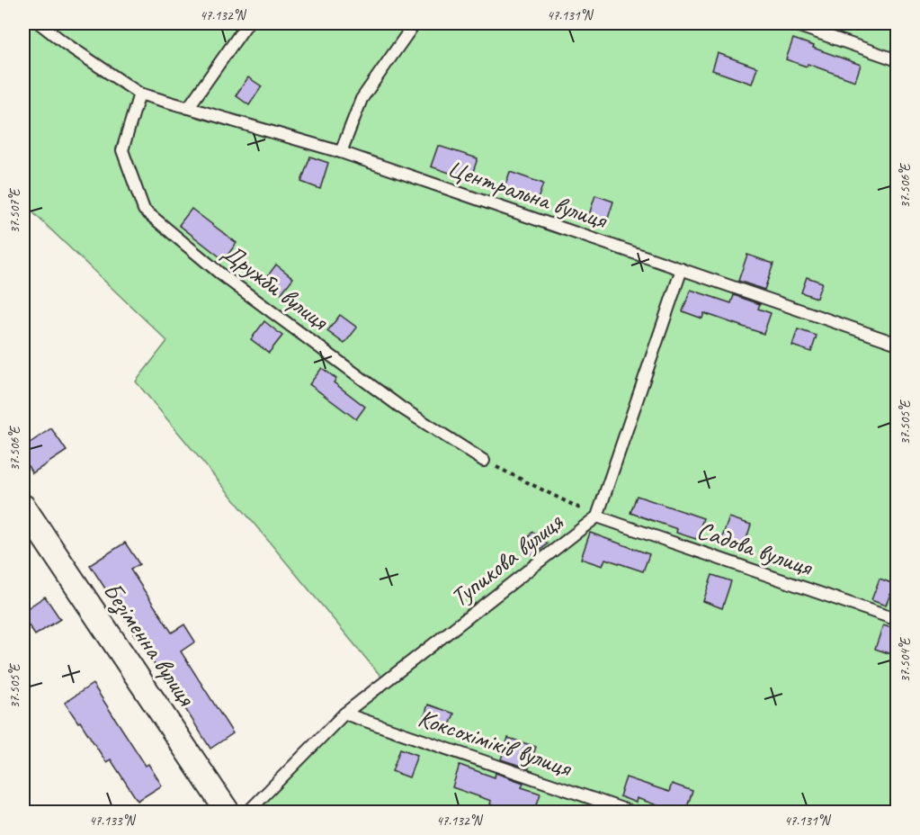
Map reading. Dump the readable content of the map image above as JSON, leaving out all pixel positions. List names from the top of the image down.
{
  "streets": {
    "street": ["Безіменна вулиця"],
    "lane": [
      "Центральна вулиця",
      "Дружби вулиця",
      "Садова вулиця",
      "Тупикова вулиця",
      "Коксохіміків вулиця"
    ]
  },
  "crossings": [
    ["Центральна вулиця", "Дружби вулиця"],
    ["Центральна вулиця", "Тупикова вулиця"],
    ["Садова вулиця", "Тупикова вулиця"],
    ["Тупикова вулиця", "Коксохіміків вулиця"]
  ],
  "coordinates": [
    "47.132°N",
    "47.131°N",
    "37.506°E",
    "37.507°E",
    "37.505°E",
    "37.504°E",
    "47.133°N"
  ]
}
